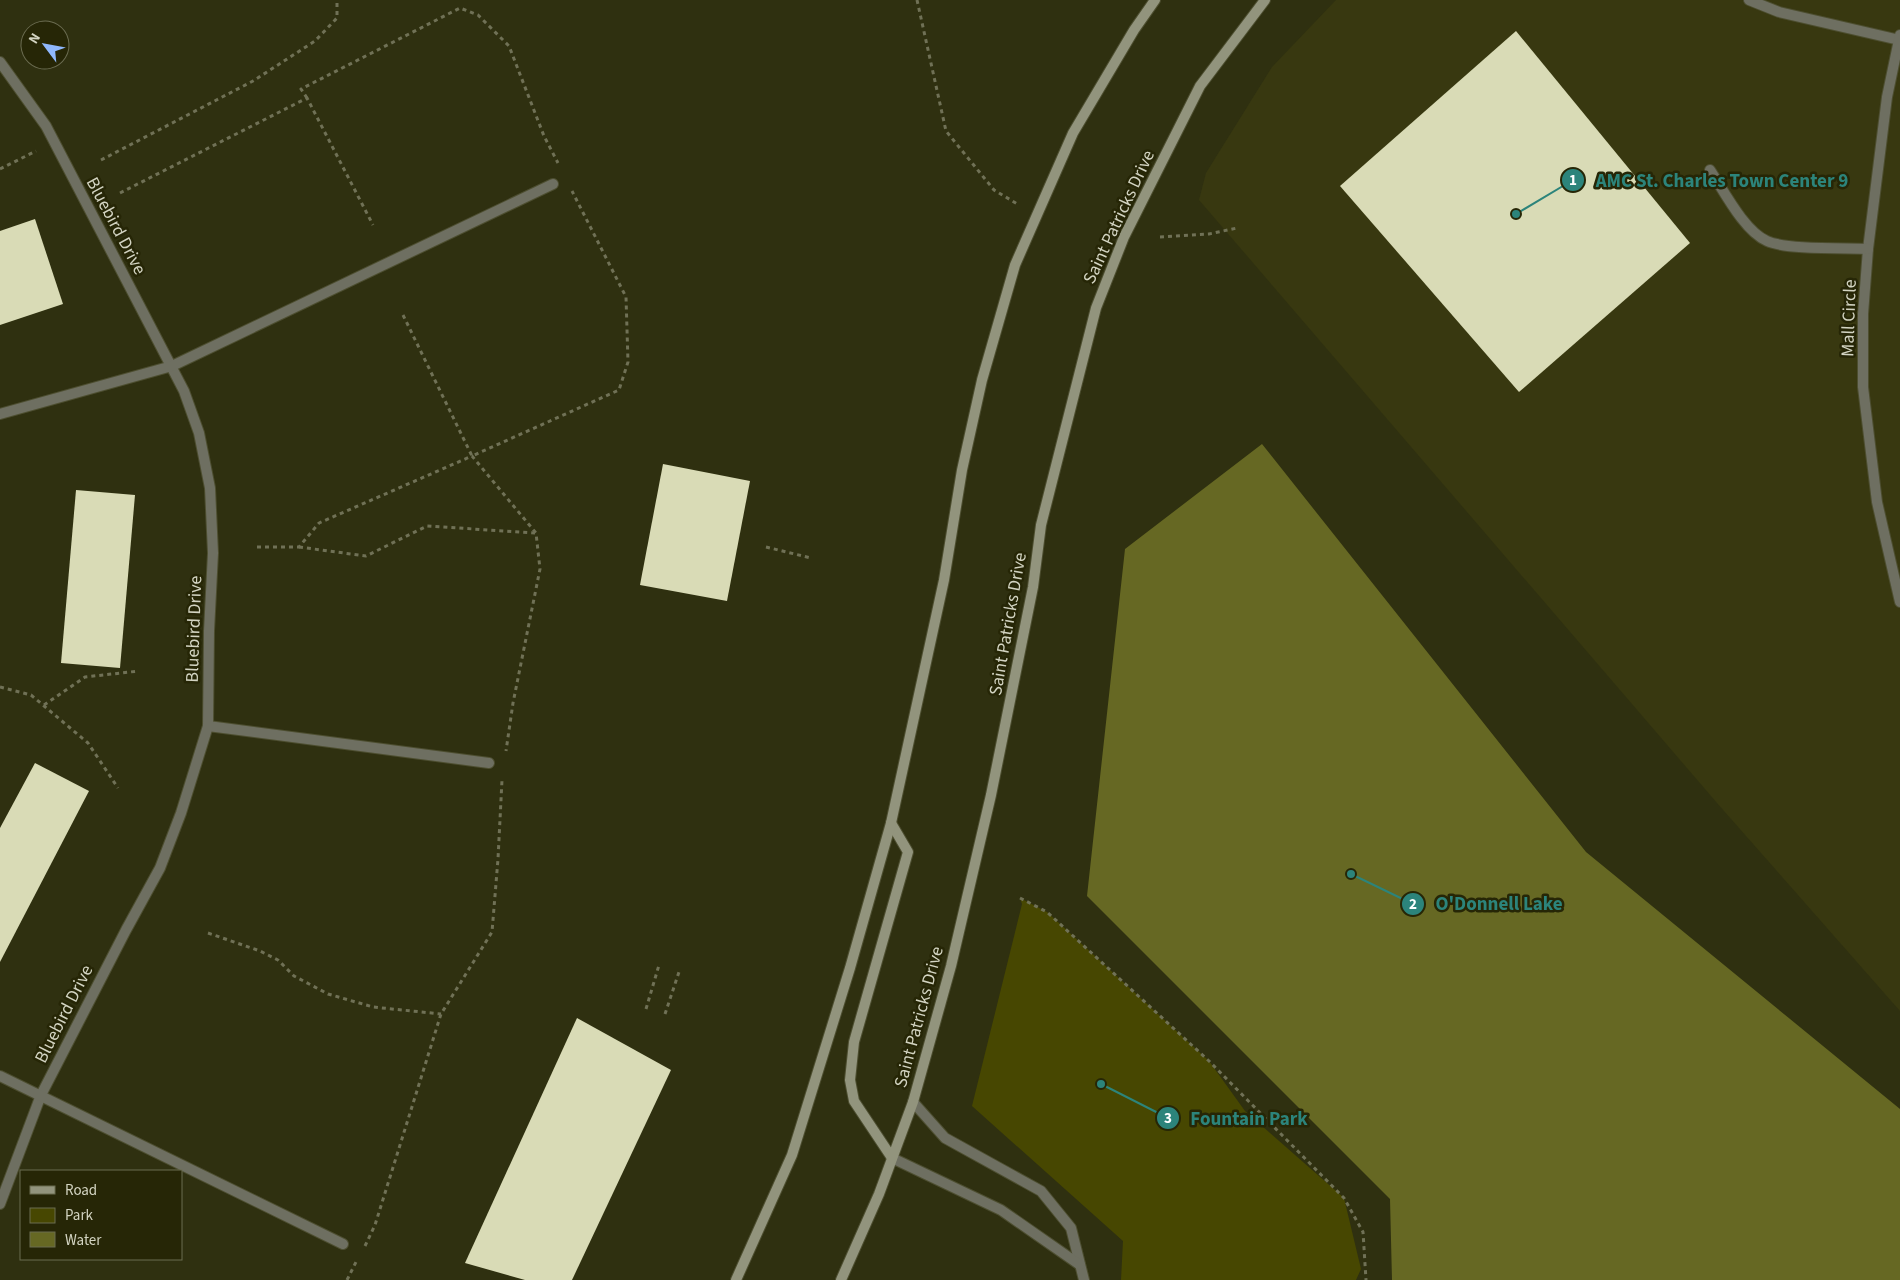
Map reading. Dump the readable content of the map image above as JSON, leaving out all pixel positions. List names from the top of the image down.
{
  "streets": {
    "main road": ["Saint Patricks Drive"],
    "street": ["Bluebird Drive", "Mall Circle"]
  },
  "places": ["AMC St. Charles Town Center 9", "O'Donnell Lake", "Fountain Park"],
  "legend": ["Road", "Park", "Water"],
  "north": "top left"
}
